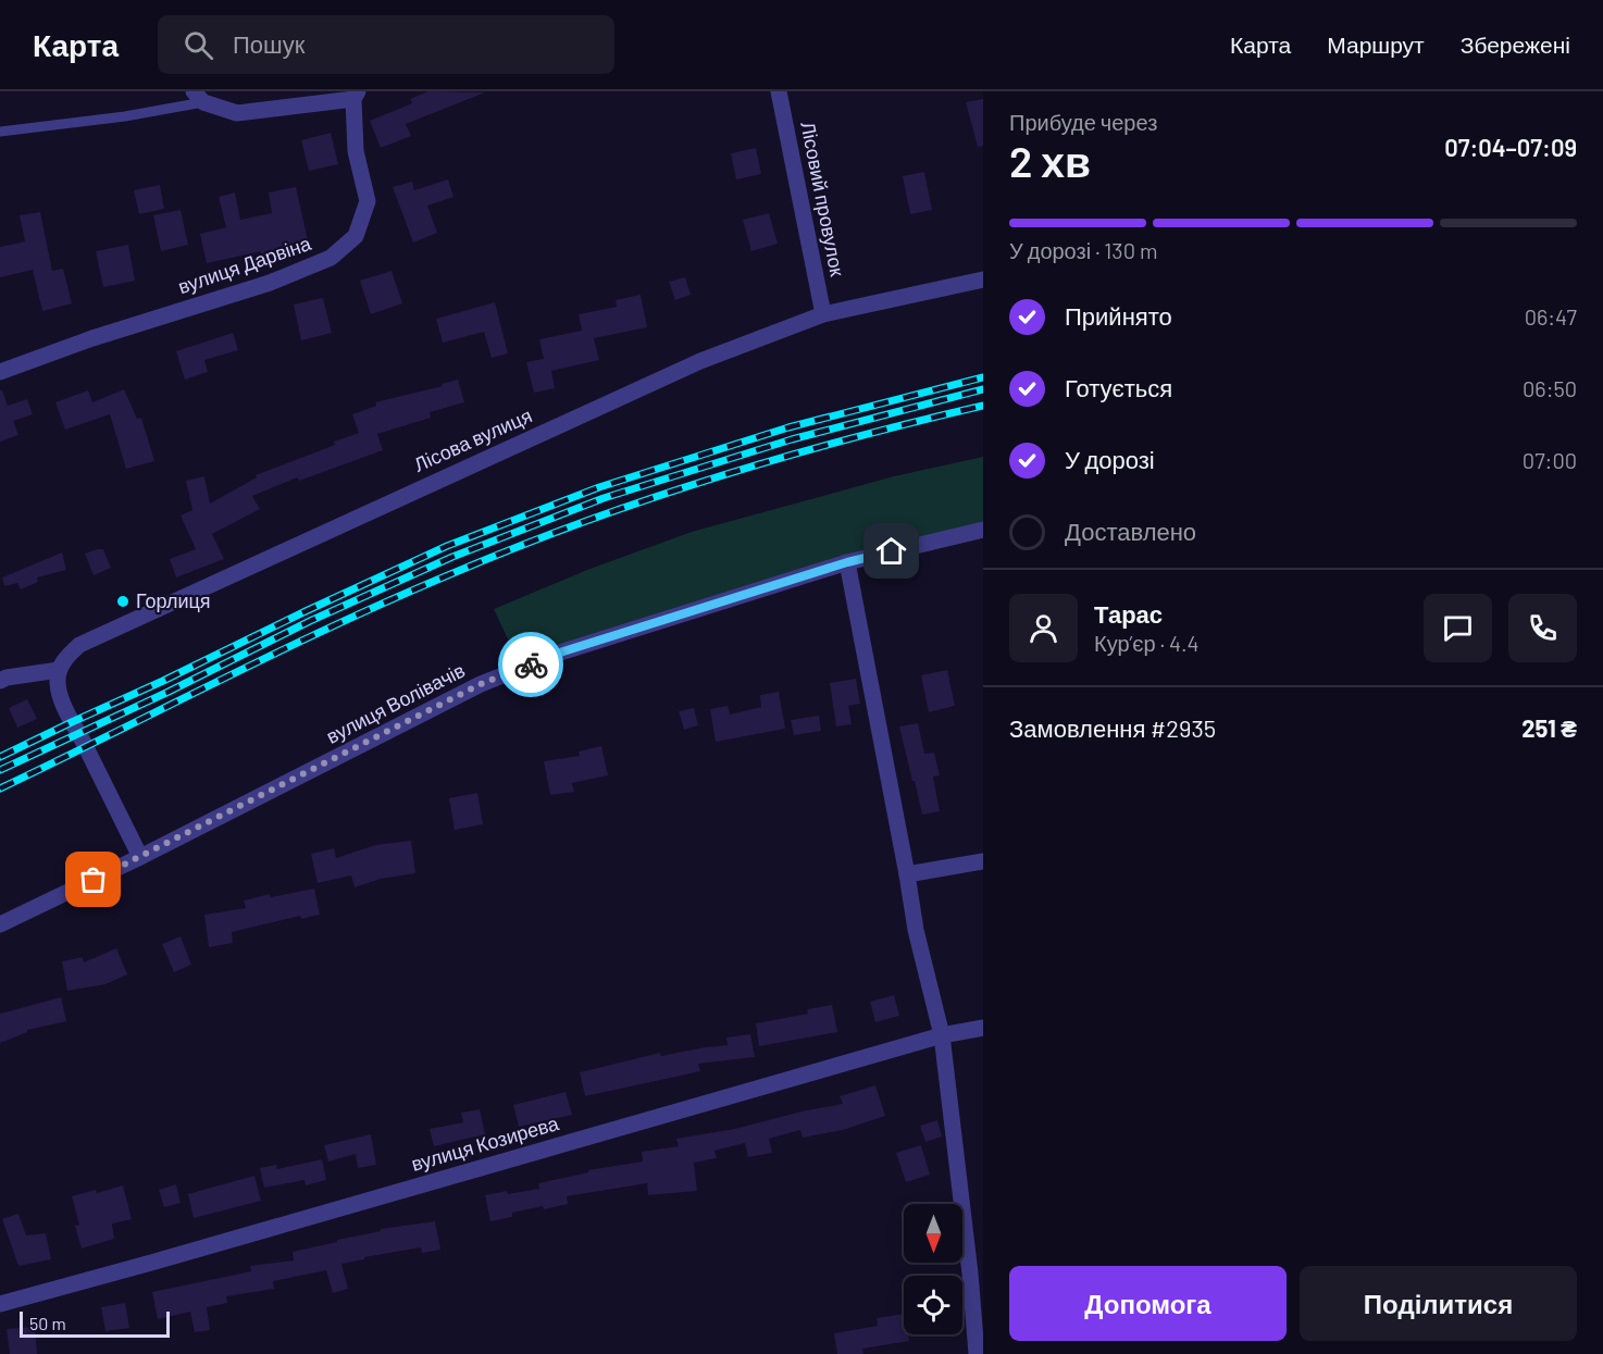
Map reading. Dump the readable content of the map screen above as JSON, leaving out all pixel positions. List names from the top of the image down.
{
  "streets": {
    "street": [
      "Лісовий провулок",
      "вулиця Дарвіна",
      "Лісова вулиця",
      "вулиця Волівачів",
      "вулиця Козирева"
    ]
  },
  "crossings": [
    ["Лісовий провулок", "Лісова вулиця"]
  ],
  "places": ["Горлиця"],
  "scale_bar": "50 m",
  "north": "bottom",
  "page": {
    "header": "Карта",
    "search": "Пошук",
    "nav": ["Карта", "Маршрут", "Збережені"],
    "heading": ["2 хв", "Прибуде через", "07:04–07:09"],
    "panel": [
      "Тарас",
      "Кур’єр · 4.4",
      "Замовлення #2935",
      "251 ₴"
    ],
    "bar": "У дорозі · 130 m",
    "list": [
      ["Прийнято", "06:47"],
      ["Готується", "06:50"],
      ["У дорозі", "07:00"],
      "Доставлено"
    ],
    "buttons": ["Допомога", "Поділитися"],
    "scale": "50 m"
  }
}
